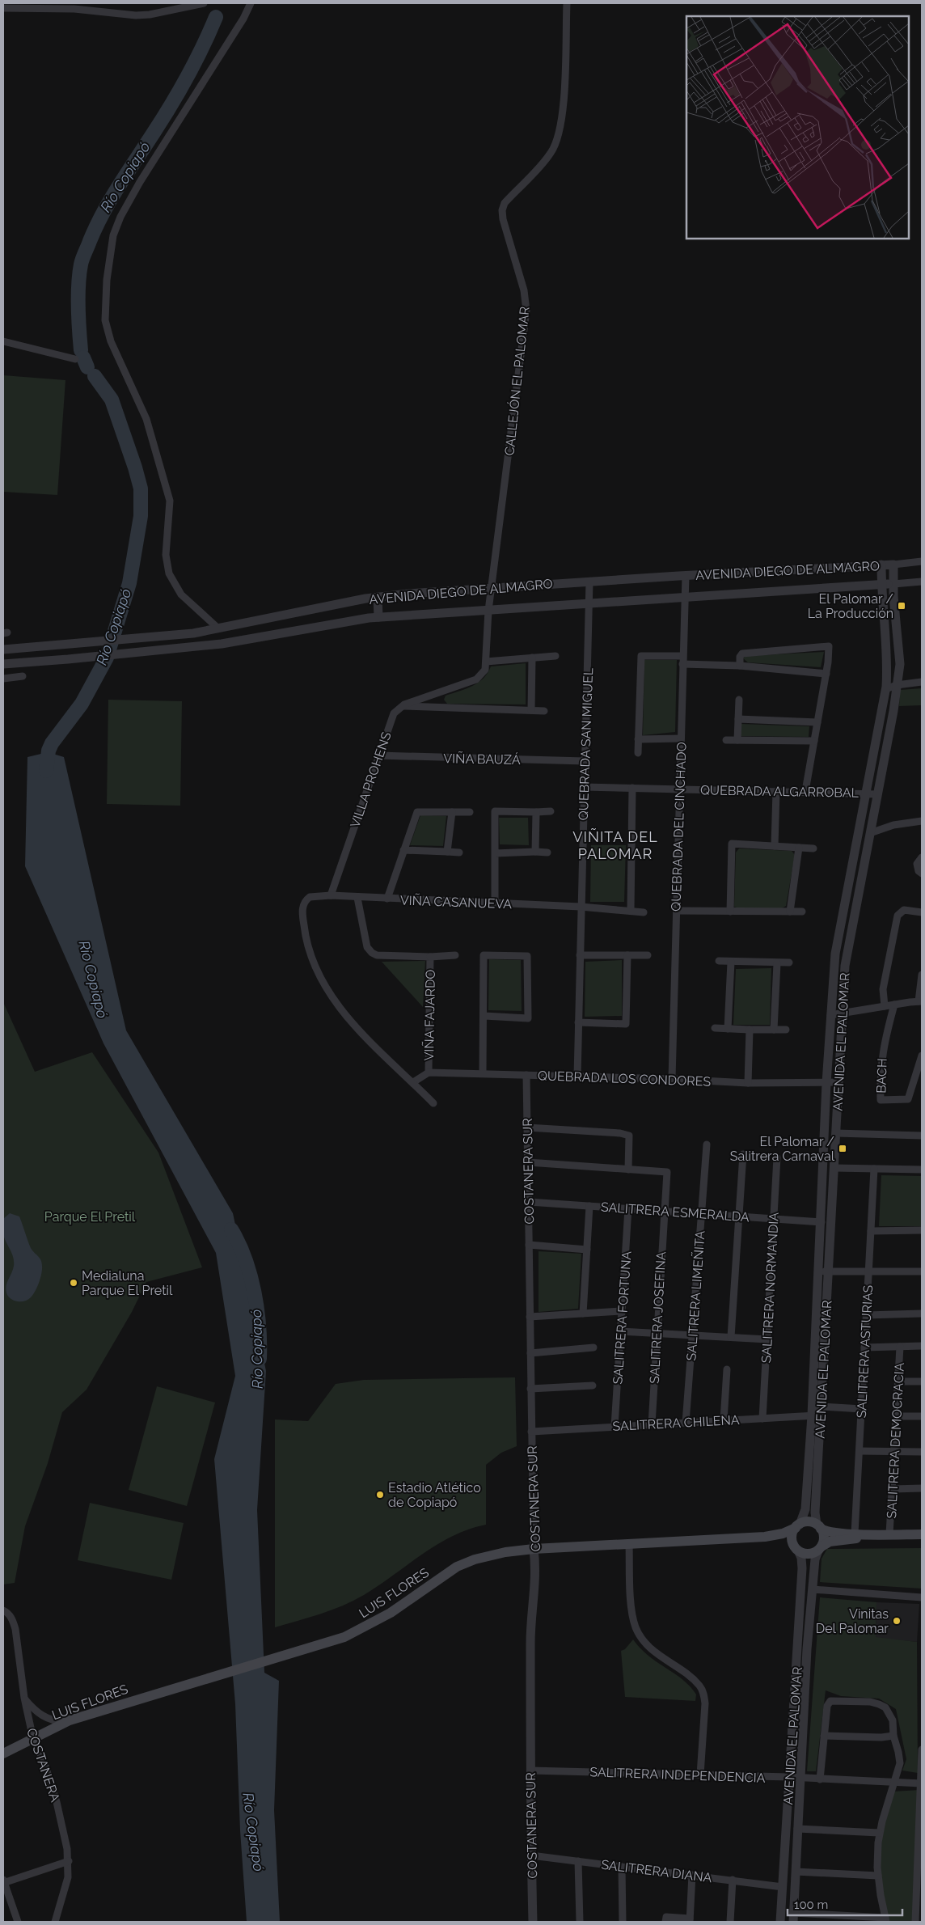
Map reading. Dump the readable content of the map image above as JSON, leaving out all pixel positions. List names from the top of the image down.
{
  "streets": {
    "main road": ["LUIS FLORES"],
    "street": [
      "CALLEJÓN EL PALOMAR",
      "AVENIDA DIEGO DE ALMAGRO",
      "QUEBRADA SAN MIGUEL",
      "VIÑA BAUZÁ",
      "VILLA PROHENS",
      "QUEBRADA ALGARROBAL",
      "QUEBRADA DEL CINCHADO",
      "VIÑA CASANUEVA",
      "VIÑA FAJARDO",
      "AVENIDA EL PALOMAR",
      "BACH",
      "QUEBRADA LOS CONDORES",
      "COSTANERA SUR",
      "SALITRERA ESMERALDA",
      "SALITRERA NORMANDIA",
      "SALITRERA LIMEÑITA",
      "SALITRERA FORTUNA",
      "SALITRERA JOSEFINA",
      "SALITRERA ASTURIAS",
      "SALITRERA CHILENA",
      "SALITRERA DEMOCRACIA",
      "COSTANERA",
      "SALITRERA INDEPENDENCIA",
      "SALITRERA DIANA"
    ]
  },
  "crossings": [
    ["CALLEJÓN EL PALOMAR", "AVENIDA DIEGO DE ALMAGRO"],
    ["AVENIDA DIEGO DE ALMAGRO", "QUEBRADA SAN MIGUEL"],
    ["AVENIDA DIEGO DE ALMAGRO", "QUEBRADA DEL CINCHADO"],
    ["AVENIDA DIEGO DE ALMAGRO", "AVENIDA EL PALOMAR"],
    ["QUEBRADA SAN MIGUEL", "VIÑA BAUZÁ"],
    ["QUEBRADA SAN MIGUEL", "QUEBRADA ALGARROBAL"],
    ["QUEBRADA SAN MIGUEL", "VIÑA CASANUEVA"],
    ["QUEBRADA SAN MIGUEL", "QUEBRADA LOS CONDORES"],
    ["VIÑA BAUZÁ", "VILLA PROHENS"],
    ["VILLA PROHENS", "VIÑA CASANUEVA"],
    ["QUEBRADA ALGARROBAL", "QUEBRADA DEL CINCHADO"],
    ["QUEBRADA ALGARROBAL", "AVENIDA EL PALOMAR"],
    ["QUEBRADA DEL CINCHADO", "QUEBRADA LOS CONDORES"],
    ["VIÑA CASANUEVA", "VIÑA FAJARDO"],
    ["VIÑA FAJARDO", "QUEBRADA LOS CONDORES"],
    ["AVENIDA EL PALOMAR", "QUEBRADA LOS CONDORES"],
    ["AVENIDA EL PALOMAR", "SALITRERA ESMERALDA"],
    ["AVENIDA EL PALOMAR", "SALITRERA CHILENA"],
    ["AVENIDA EL PALOMAR", "LUIS FLORES"],
    ["AVENIDA EL PALOMAR", "SALITRERA INDEPENDENCIA"],
    ["AVENIDA EL PALOMAR", "SALITRERA DIANA"],
    ["QUEBRADA LOS CONDORES", "COSTANERA SUR"],
    ["COSTANERA SUR", "SALITRERA ESMERALDA"],
    ["COSTANERA SUR", "SALITRERA CHILENA"],
    ["COSTANERA SUR", "LUIS FLORES"],
    ["COSTANERA SUR", "SALITRERA INDEPENDENCIA"],
    ["COSTANERA SUR", "SALITRERA DIANA"],
    ["SALITRERA ESMERALDA", "SALITRERA NORMANDIA"],
    ["SALITRERA ESMERALDA", "SALITRERA LIMEÑITA"],
    ["SALITRERA ESMERALDA", "SALITRERA FORTUNA"],
    ["SALITRERA ESMERALDA", "SALITRERA JOSEFINA"],
    ["SALITRERA NORMANDIA", "SALITRERA CHILENA"],
    ["SALITRERA LIMEÑITA", "SALITRERA CHILENA"],
    ["SALITRERA FORTUNA", "SALITRERA CHILENA"],
    ["SALITRERA JOSEFINA", "SALITRERA CHILENA"],
    ["SALITRERA ASTURIAS", "SALITRERA CHILENA"],
    ["LUIS FLORES", "COSTANERA"]
  ],
  "districts": ["VIÑITA DEL PALOMAR"],
  "water": ["Río Copiapó"],
  "parks": ["Parque El Pretil"],
  "places": {
    "transit": ["El Palomar / La Producción", "El Palomar / Salitrera Carnaval"],
    "other": ["Medialuna Parque El Pretil", "Estadio Atlético de Copiapó", "Vinitas Del Palomar"]
  },
  "scale_bar": "100 m"
}
